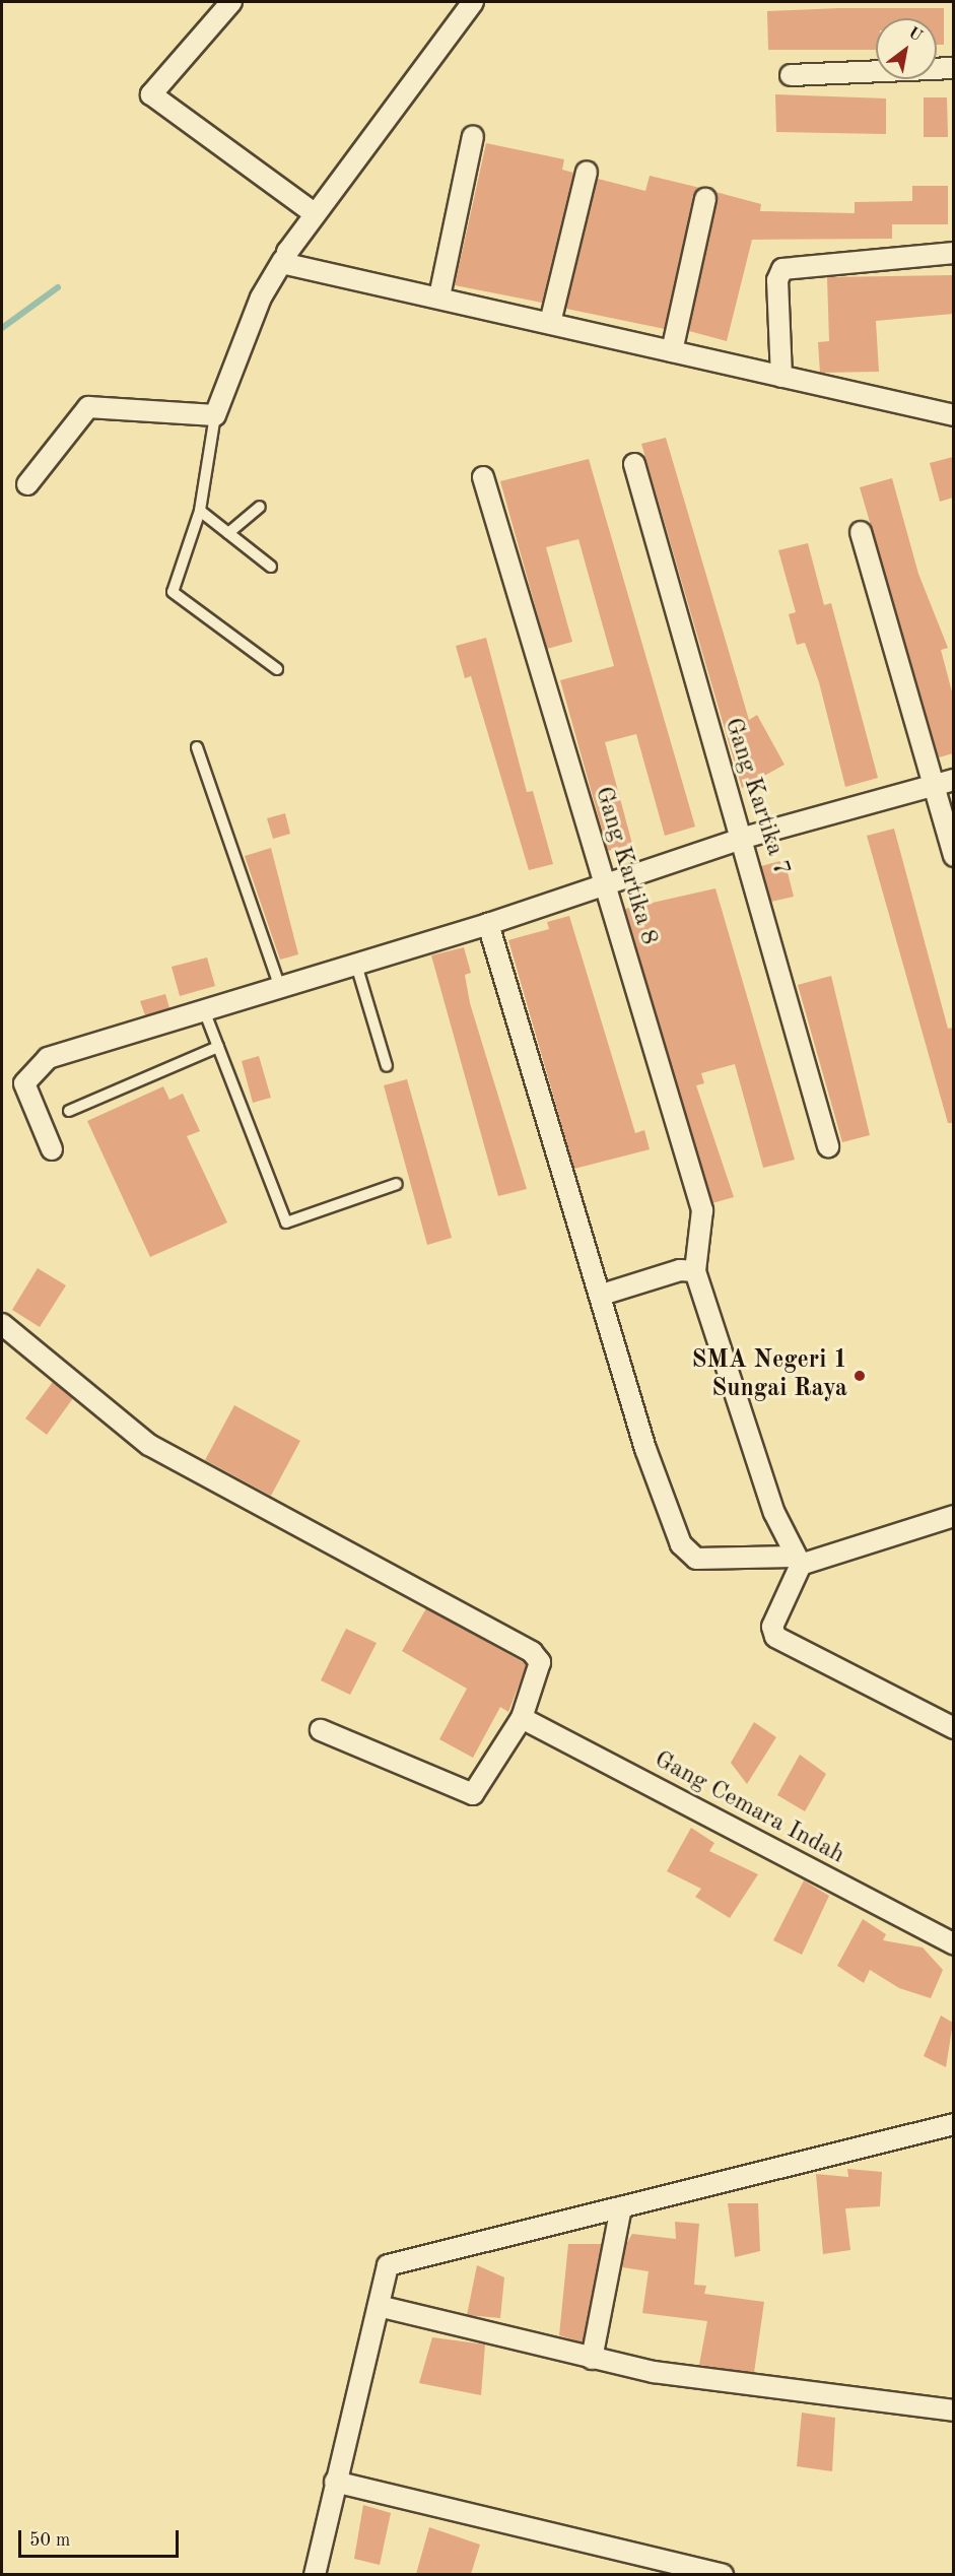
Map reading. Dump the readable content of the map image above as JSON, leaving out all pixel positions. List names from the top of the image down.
{
  "streets": {
    "street": ["Gang Kartika 7", "Gang Kartika 8", "Gang Cemara Indah"]
  },
  "places": ["SMA Negeri 1 Sungai Raya"],
  "scale_bar": "50 m",
  "north": "top right"
}
